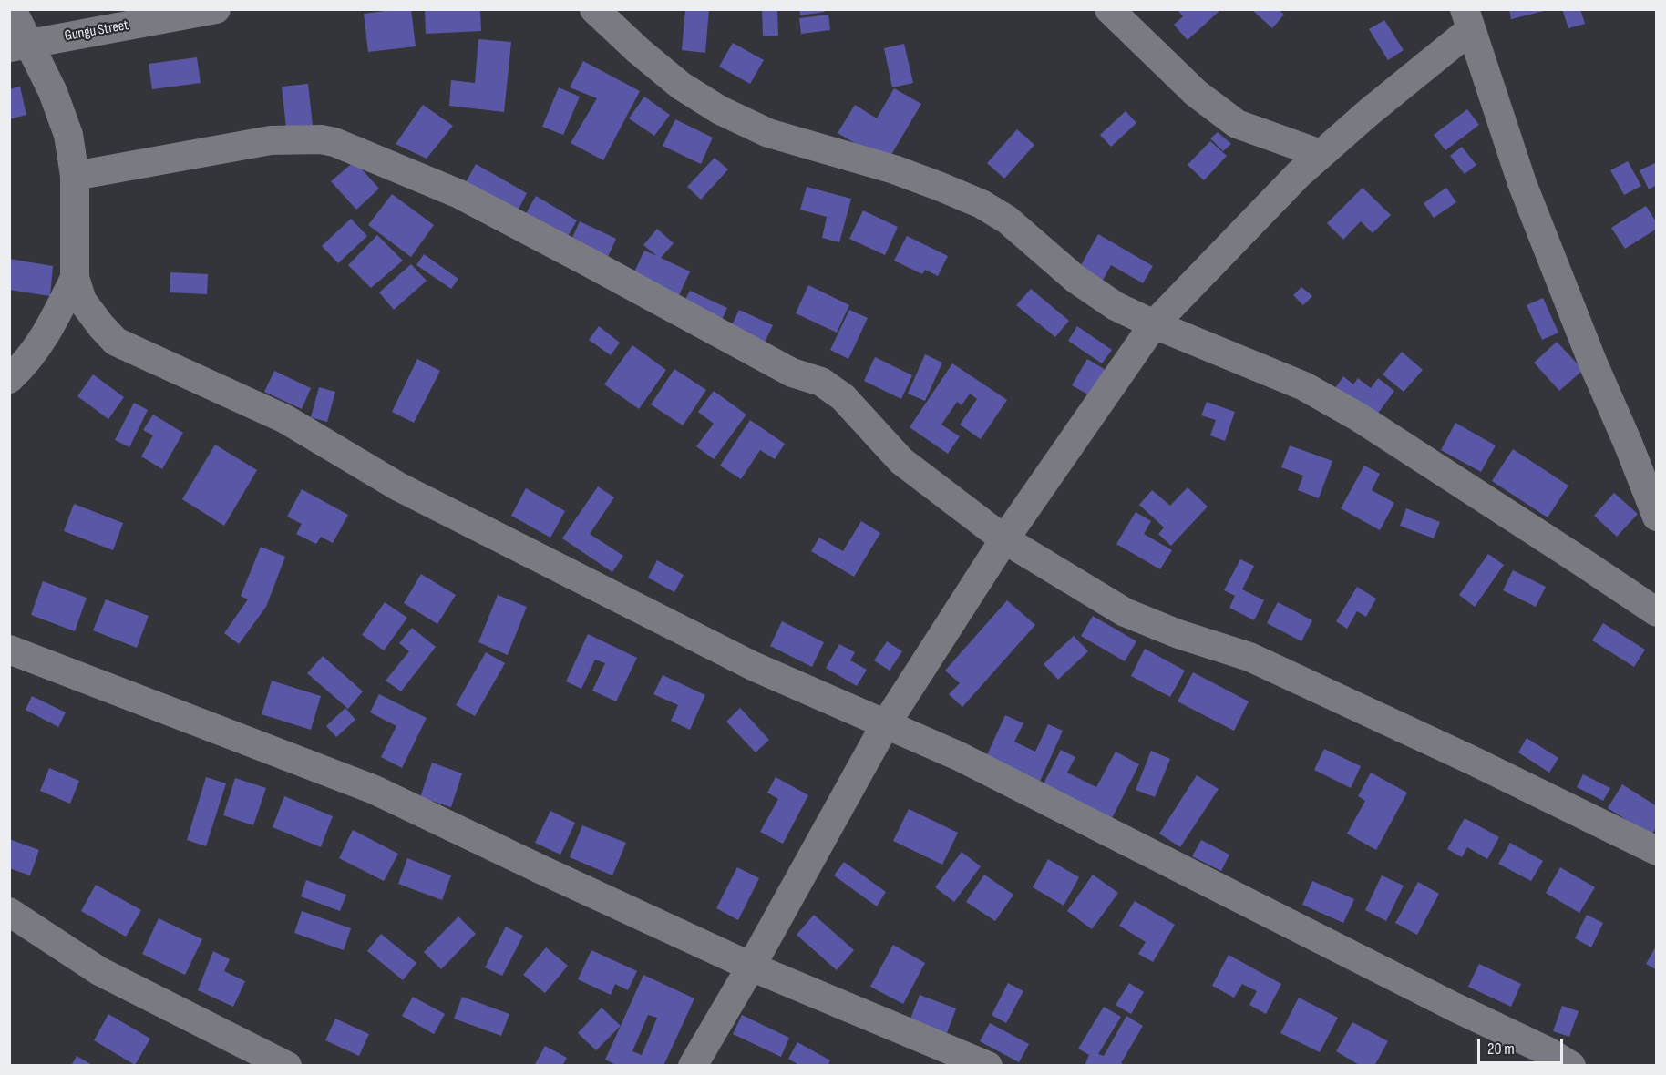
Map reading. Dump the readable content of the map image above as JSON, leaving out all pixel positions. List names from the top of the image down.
{
  "streets": {
    "street": ["Gungu Street"]
  },
  "scale_bar": "20 m"
}
